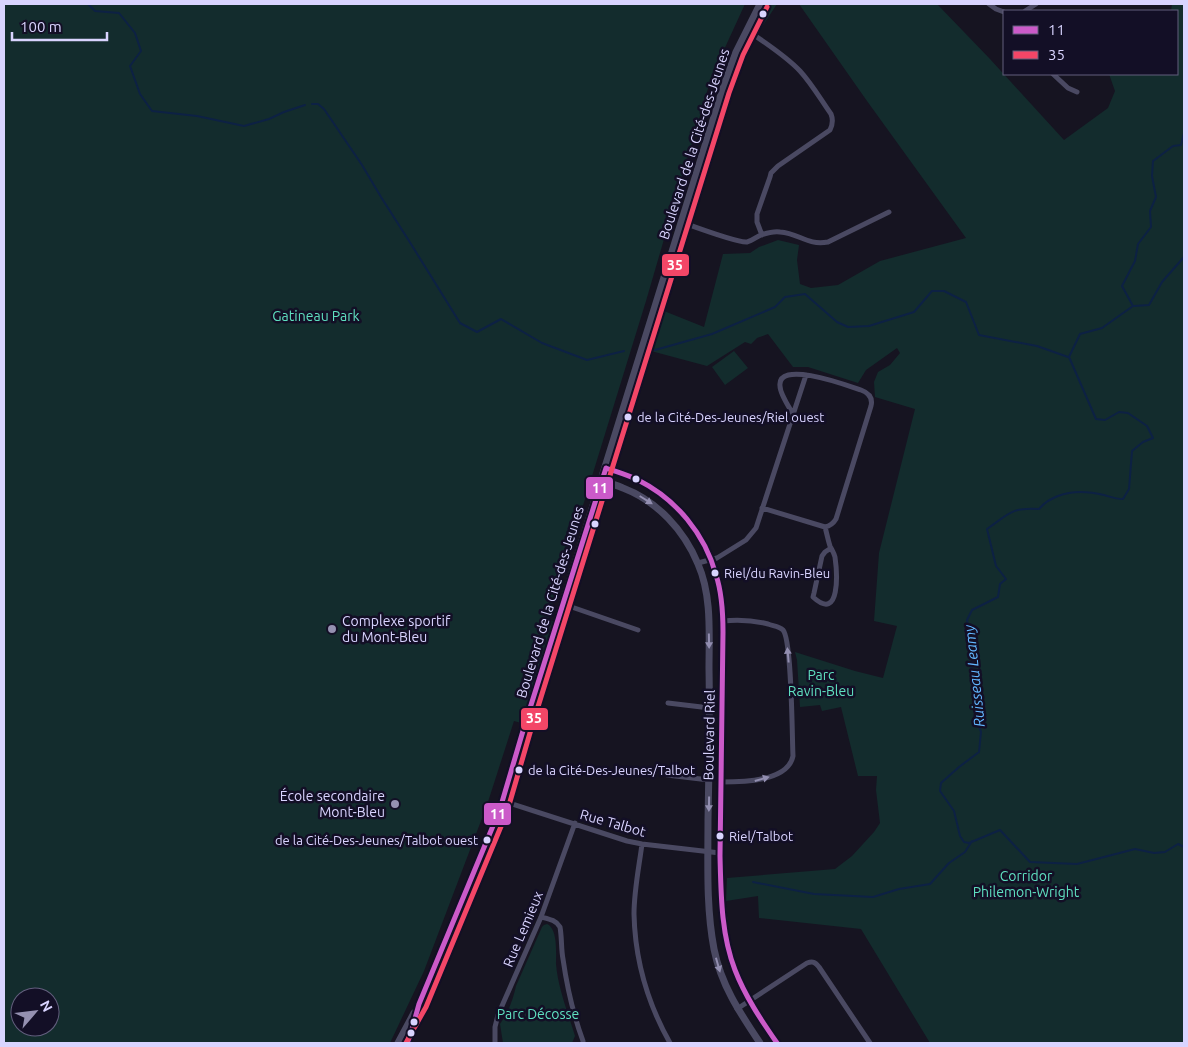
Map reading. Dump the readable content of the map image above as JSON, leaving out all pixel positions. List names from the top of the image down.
{
  "streets": {
    "street": [
      "Boulevard de la Cité-des-Jeunes",
      "Boulevard Riel",
      "Rue Talbot",
      "Rue Lemieux"
    ]
  },
  "crossings": [
    ["Boulevard de la Cité-des-Jeunes", "Boulevard Riel"],
    ["Boulevard de la Cité-des-Jeunes", "Rue Talbot"],
    ["Boulevard Riel", "Rue Talbot"],
    ["Rue Talbot", "Rue Lemieux"]
  ],
  "water": ["Ruisseau Leamy"],
  "parks": [
    "Gatineau Park",
    "Parc Ravin-Bleu",
    "Corridor Philemon-Wright",
    "Parc Décosse"
  ],
  "places": [
    "de la Cité-Des-Jeunes/Riel ouest",
    "Riel/du Ravin-Bleu",
    "Complexe sportif du Mont-Bleu",
    "de la Cité-Des-Jeunes/Talbot",
    "École secondaire Mont-Bleu",
    "Riel/Talbot",
    "de la Cité-Des-Jeunes/Talbot ouest"
  ],
  "lines": ["transit line 35", "transit line 11"],
  "legend": ["11", "35"],
  "scale_bar": "100 m",
  "north": "top right"
}
